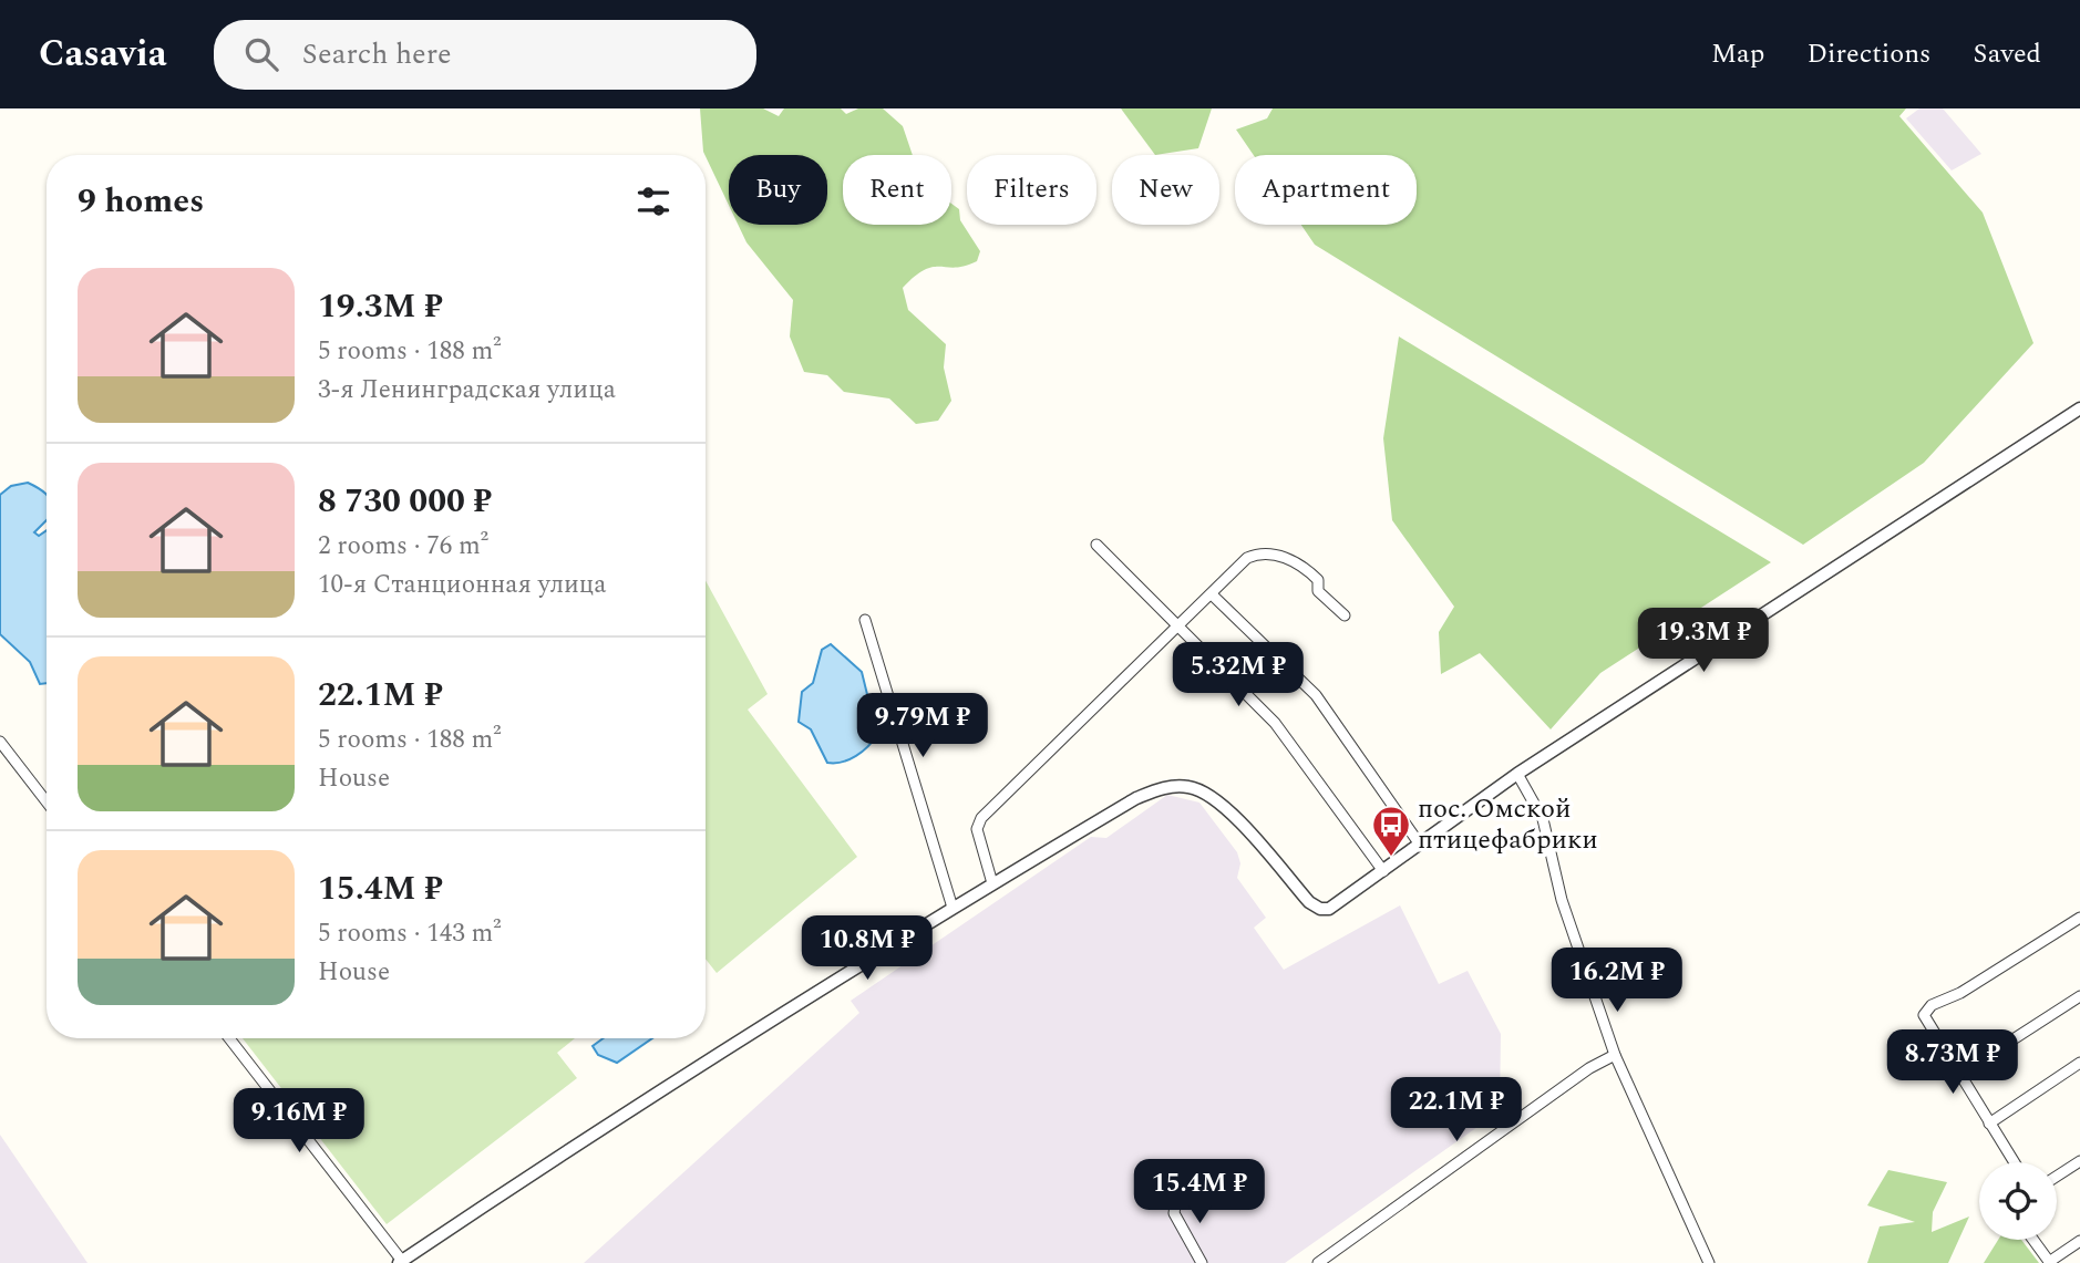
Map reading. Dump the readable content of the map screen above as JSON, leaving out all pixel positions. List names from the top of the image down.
{
  "places": {
    "bus stop": ["пос. Омской птицефабрики"]
  },
  "page": {
    "header": "Casavia",
    "search": "Search here",
    "nav": ["Map", "Directions", "Saved"],
    "chip": [
      "Buy",
      "Rent",
      "Filters",
      "New",
      "Apartment"
    ],
    "heading": "9 homes",
    "list": [
      {
        "name": "19.3M ₽",
        "note": "5 rooms · 188 m² · 3-я Ленинградская улица"
      },
      {
        "name": "8 730 000 ₽",
        "note": "2 rooms · 76 m² · 10-я Станционная улица"
      },
      {
        "name": "22.1M ₽",
        "note": "5 rooms · 188 m² · House"
      },
      {
        "name": "15.4M ₽",
        "note": "5 rooms · 143 m² · House"
      }
    ],
    "price": [
      "19.3M ₽",
      "5.32M ₽",
      "9.79M ₽",
      "10.8M ₽",
      "16.2M ₽",
      "8.73M ₽",
      "22.1M ₽",
      "9.16M ₽",
      "15.4M ₽"
    ]
  }
}
